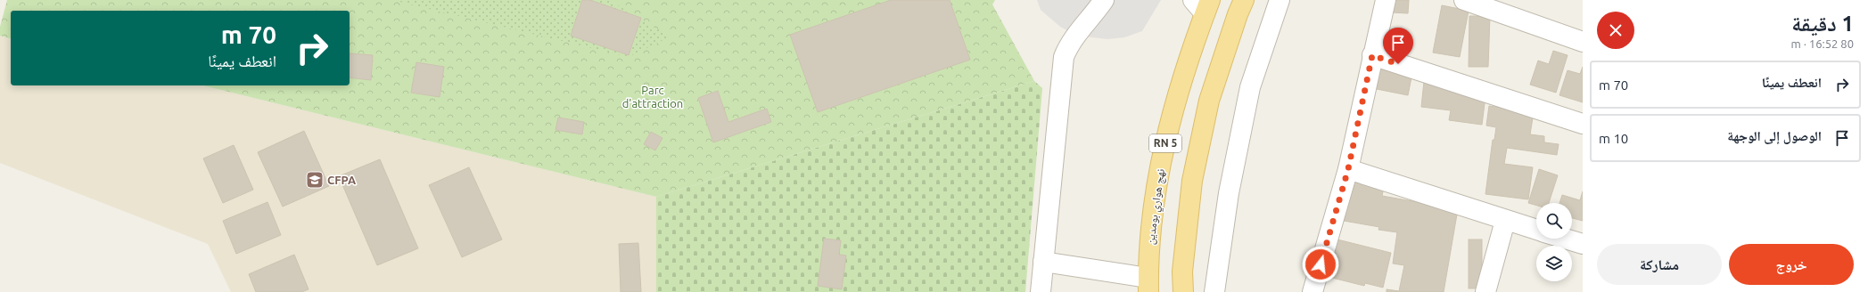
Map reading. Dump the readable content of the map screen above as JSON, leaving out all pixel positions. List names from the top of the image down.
{
  "streets": {
    "main road": ["RN 5", "نهج هواري بومدين"]
  },
  "parks": ["Parc d'attraction"],
  "places": {
    "school or university": ["CFPA"]
  },
  "page": {
    "heading": ["1 دقيقة", "80 m · 16:52"],
    "turn": ["70 m", "انعطف يمينًا"],
    "list": [
      {
        "name": "انعطف يمينًا",
        "value": "70 m"
      },
      {
        "name": "الوصول إلى الوجهة",
        "value": "10 m"
      }
    ],
    "buttons": ["خروج", "مشاركة"]
  }
}
